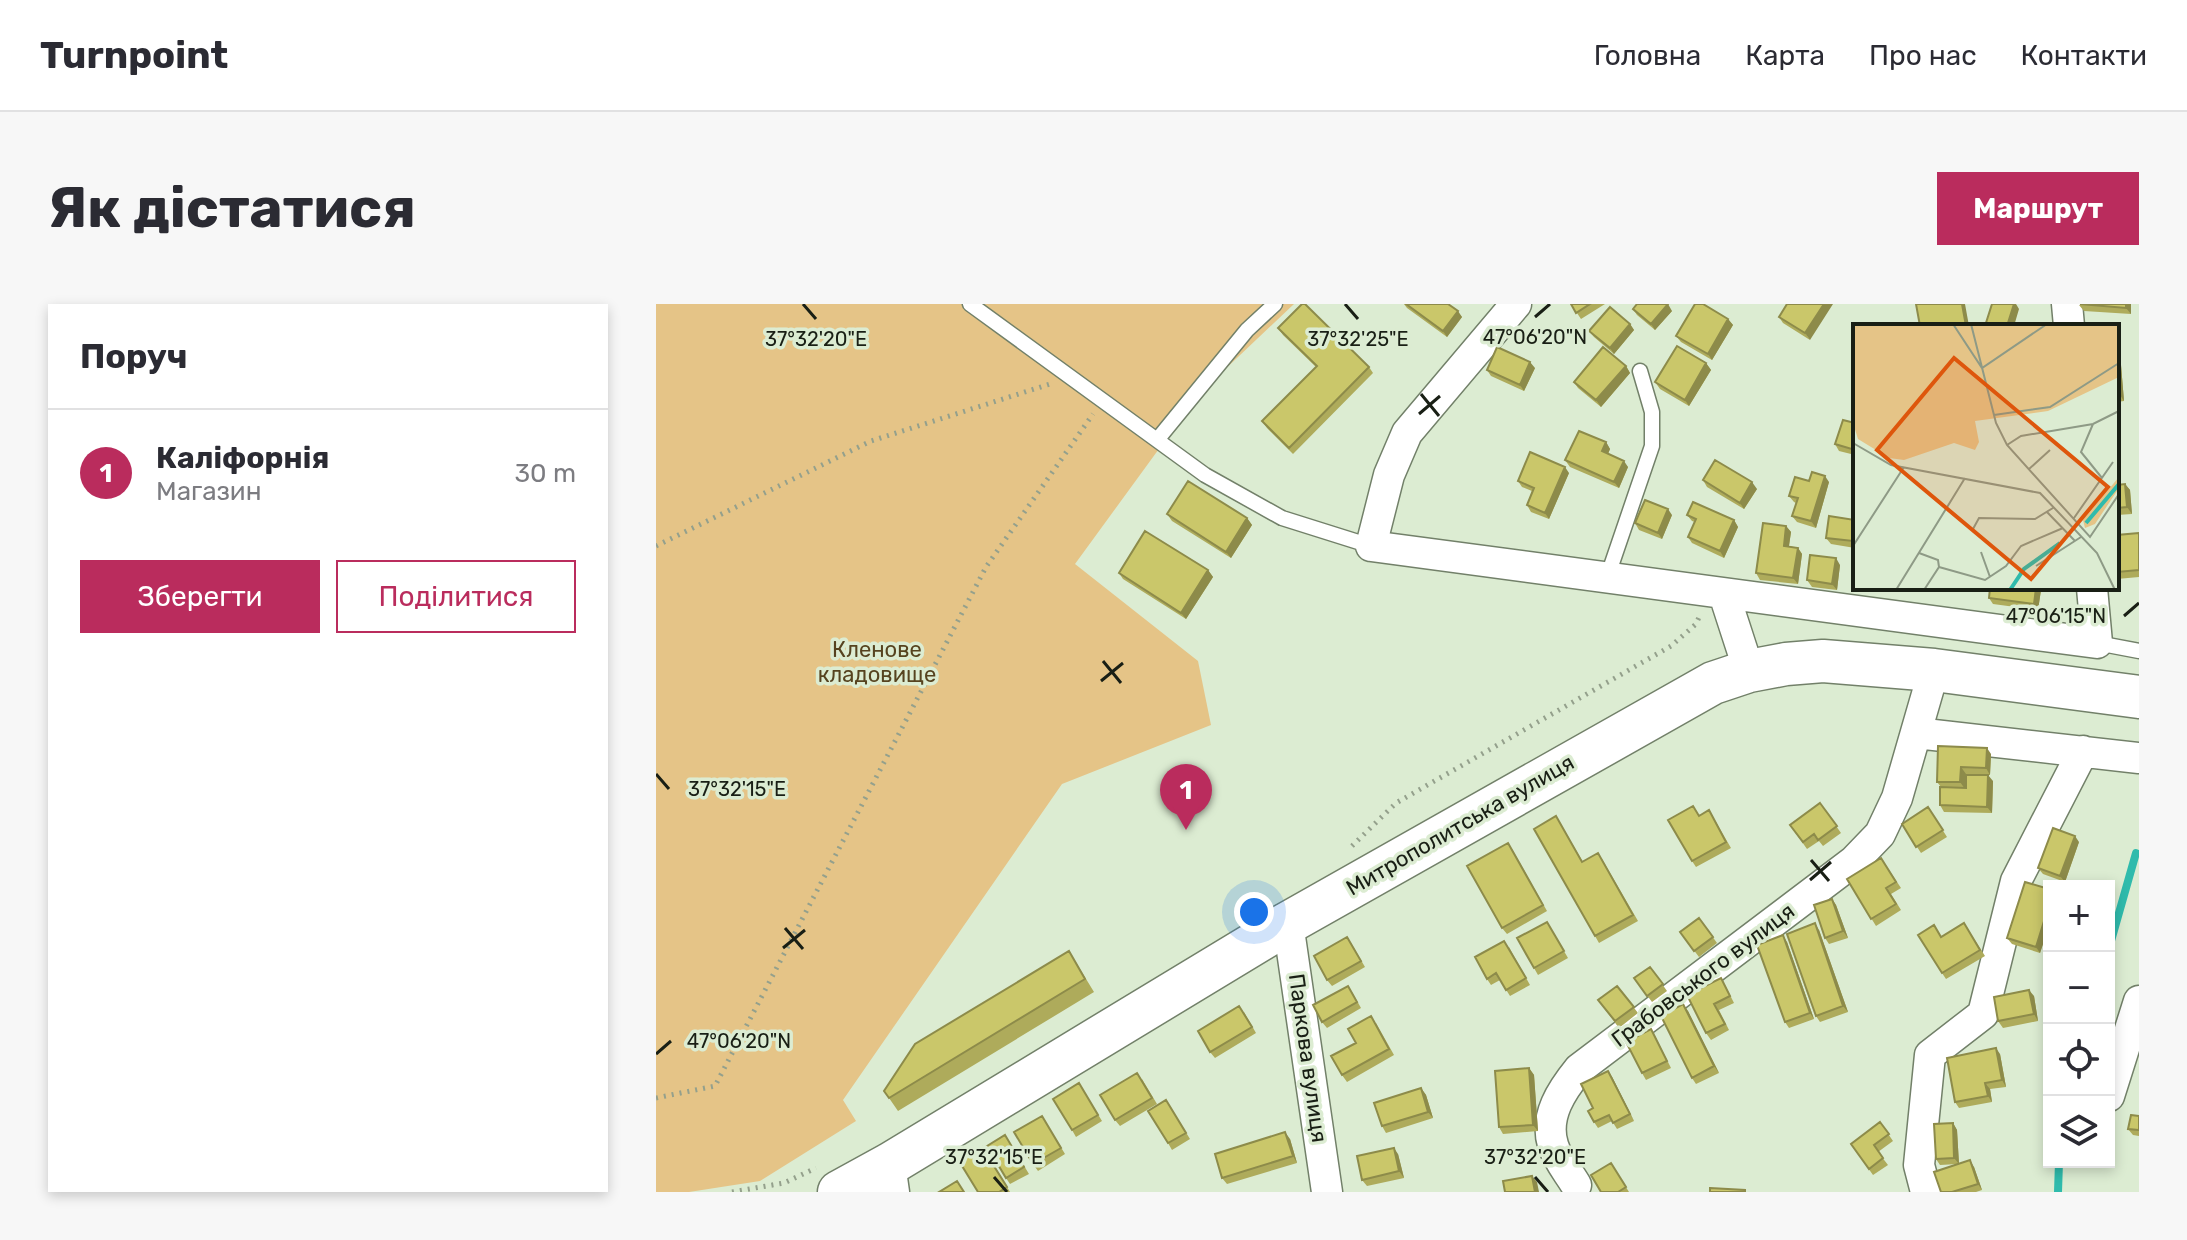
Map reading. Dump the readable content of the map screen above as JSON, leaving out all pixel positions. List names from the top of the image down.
{
  "streets": {
    "main road": ["Митрополитська вулиця"],
    "street": ["Грабовського вулиця", "Паркова вулиця"]
  },
  "crossings": [
    ["Митрополитська вулиця", "Грабовського вулиця"],
    ["Митрополитська вулиця", "Паркова вулиця"]
  ],
  "parks": ["Кленове кладовище"],
  "page": {
    "header": "Turnpoint",
    "nav": [
      "Головна",
      "Карта",
      "Про нас",
      "Контакти"
    ],
    "buttons": [
      "Маршрут",
      ["Зберегти", "Поділитися"]
    ],
    "title": "Як дістатися",
    "heading": "Поруч",
    "list": [
      {
        "mark": "1",
        "name": "Каліфорнія",
        "note": "Магазин",
        "value": "30 m"
      }
    ],
    "pins": "1",
    "map_buttons": ["+", "−"]
  },
  "coordinates": [
    "47°06'20\"N",
    "37°32'20\"E",
    "37°32'25\"E",
    "47°06'15\"N",
    "37°32'15\"E"
  ]
}
